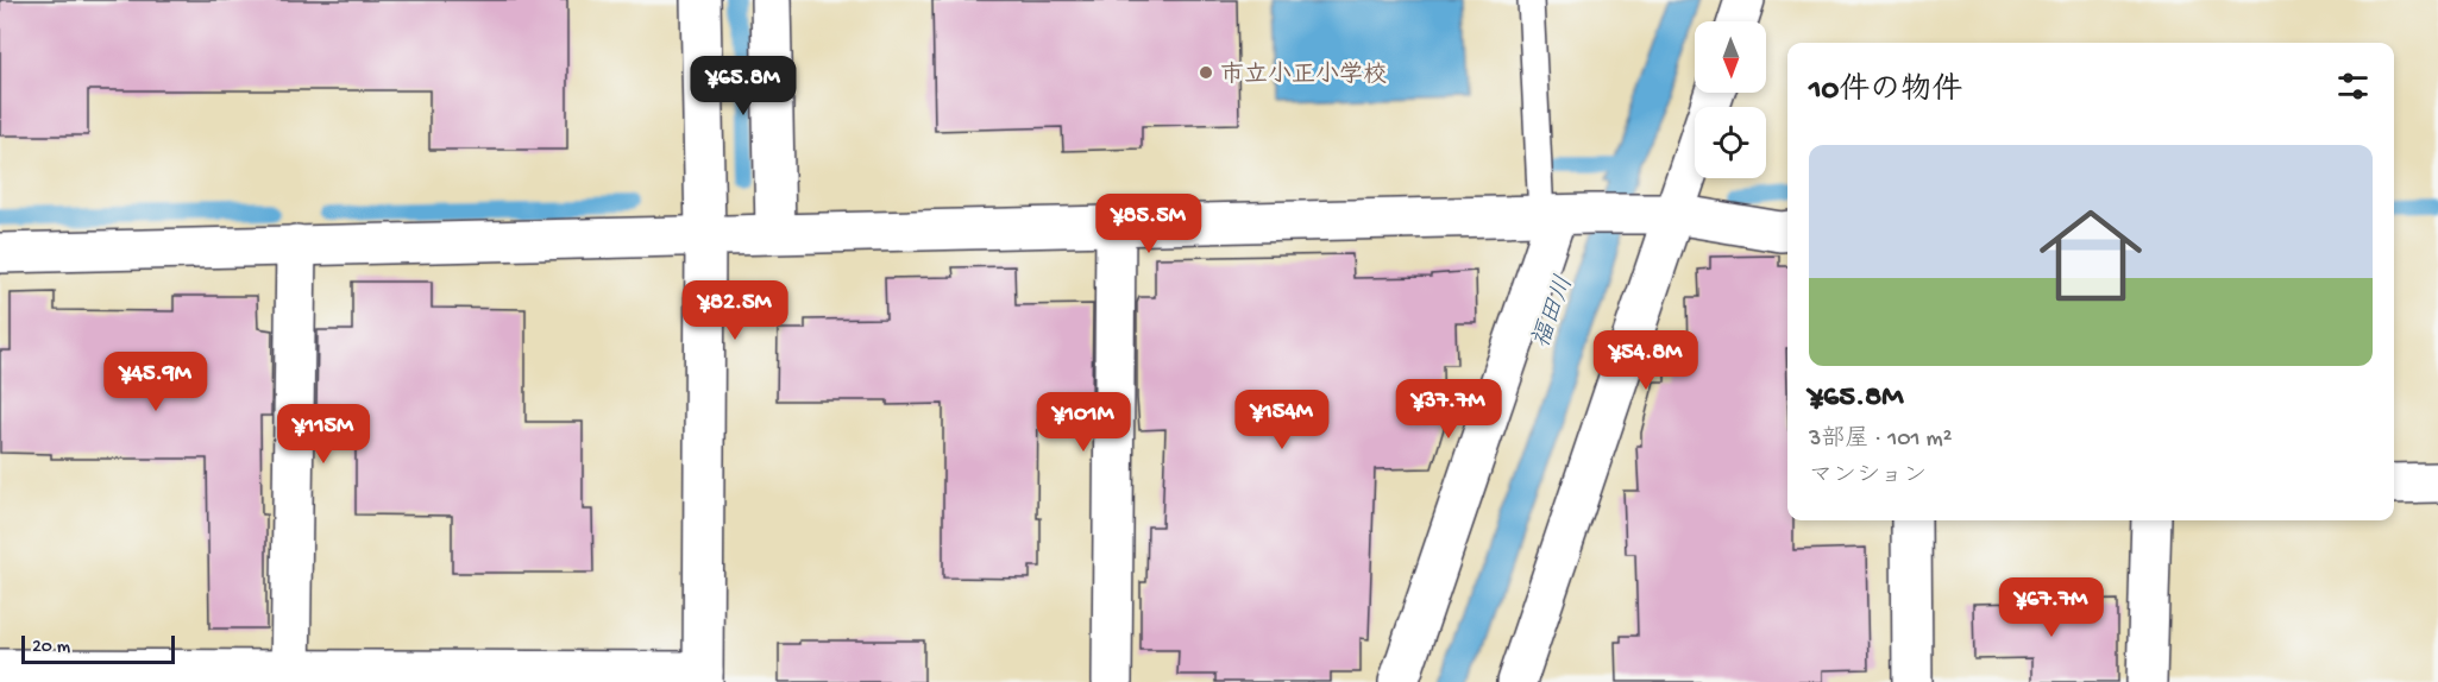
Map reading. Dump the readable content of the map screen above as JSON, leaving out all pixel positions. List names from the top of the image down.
{
  "water": ["福田川"],
  "places": ["市立小正小学校"],
  "scale_bar": "20 m",
  "north": "bottom",
  "page": {
    "heading": "10件の物件",
    "price": [
      "¥65.8M",
      "¥85.5M",
      "¥82.5M",
      "¥54.8M",
      "¥45.9M",
      "¥37.7M",
      "¥154M",
      "¥101M",
      "¥115M",
      "¥67.7M"
    ],
    "list": [
      {
        "name": "¥65.8M",
        "note": "3部屋 · 101 m² · マンション"
      }
    ],
    "scale": "20 m"
  }
}
